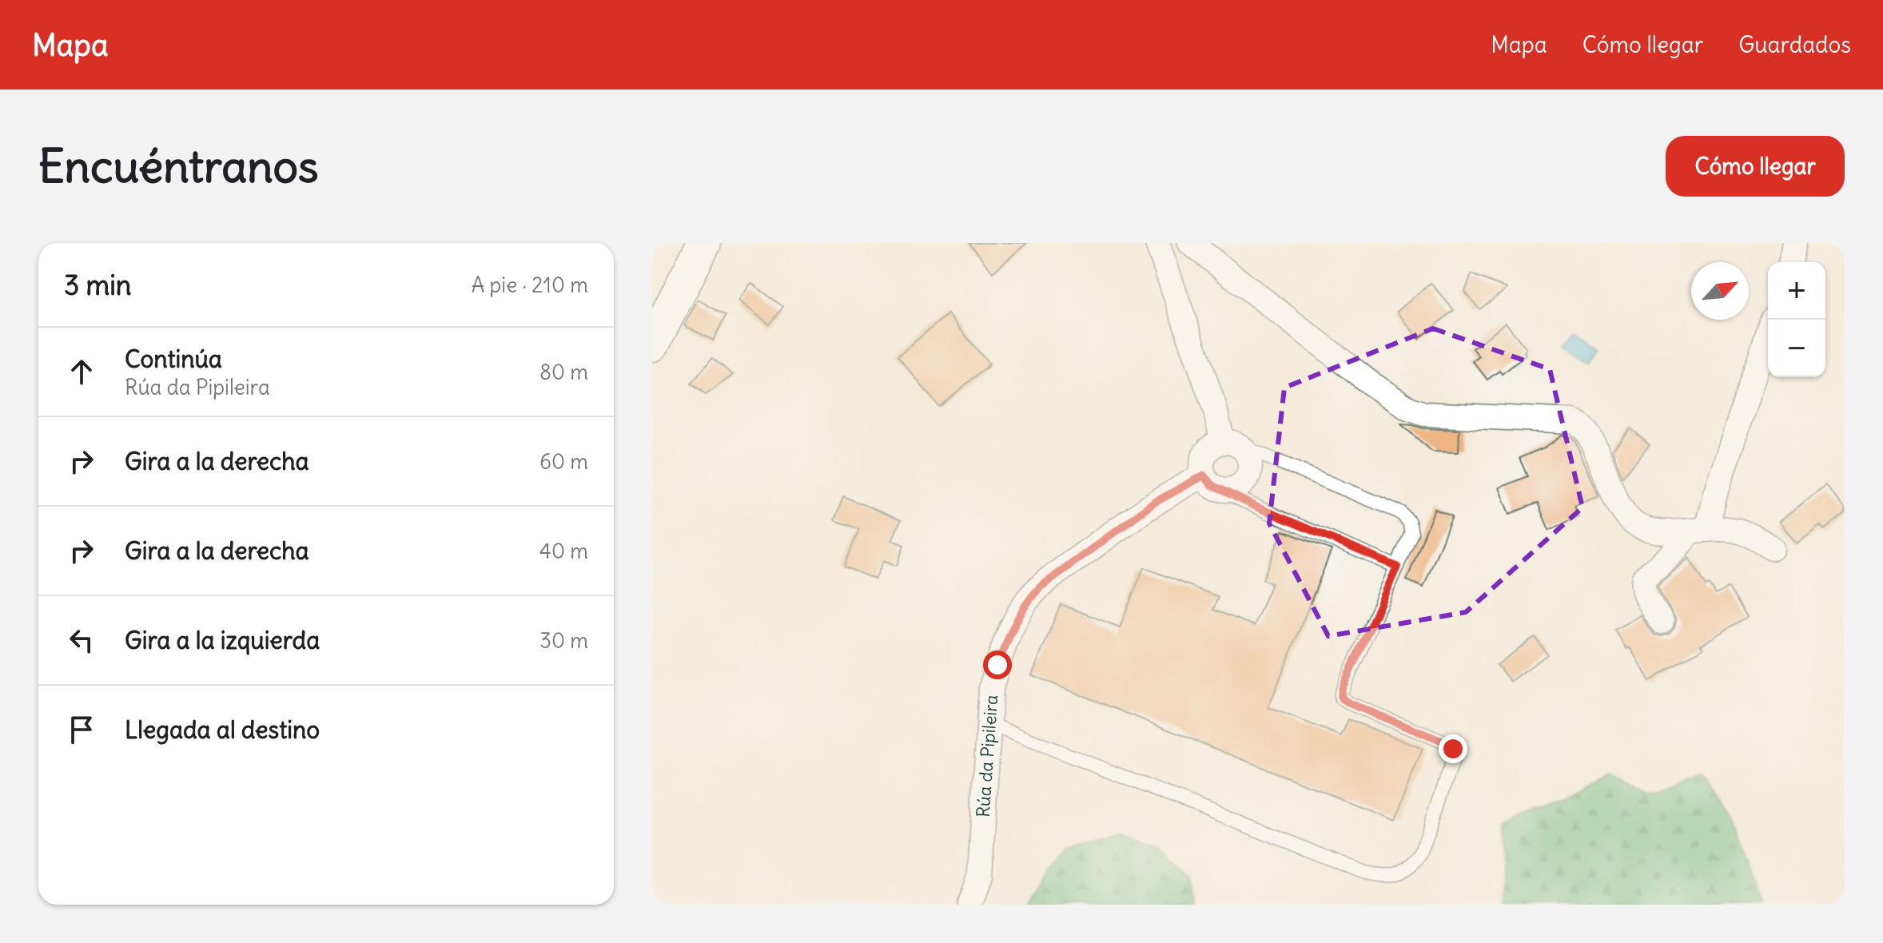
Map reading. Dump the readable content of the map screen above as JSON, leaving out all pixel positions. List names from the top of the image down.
{
  "streets": {
    "street": ["Rúa da Pipileira"]
  },
  "north": "top right",
  "page": {
    "header": "Mapa",
    "nav": ["Mapa", "Cómo llegar", "Guardados"],
    "buttons": "Cómo llegar",
    "title": "Encuéntranos",
    "heading": ["3 min", "A pie · 210 m"],
    "map_buttons": ["+", "−"],
    "list": [
      ["Continúa", "Rúa da Pipileira", "80 m"],
      ["Gira a la derecha", "60 m"],
      ["Gira a la derecha", "40 m"],
      ["Gira a la izquierda", "30 m"],
      "Llegada al destino"
    ]
  }
}
